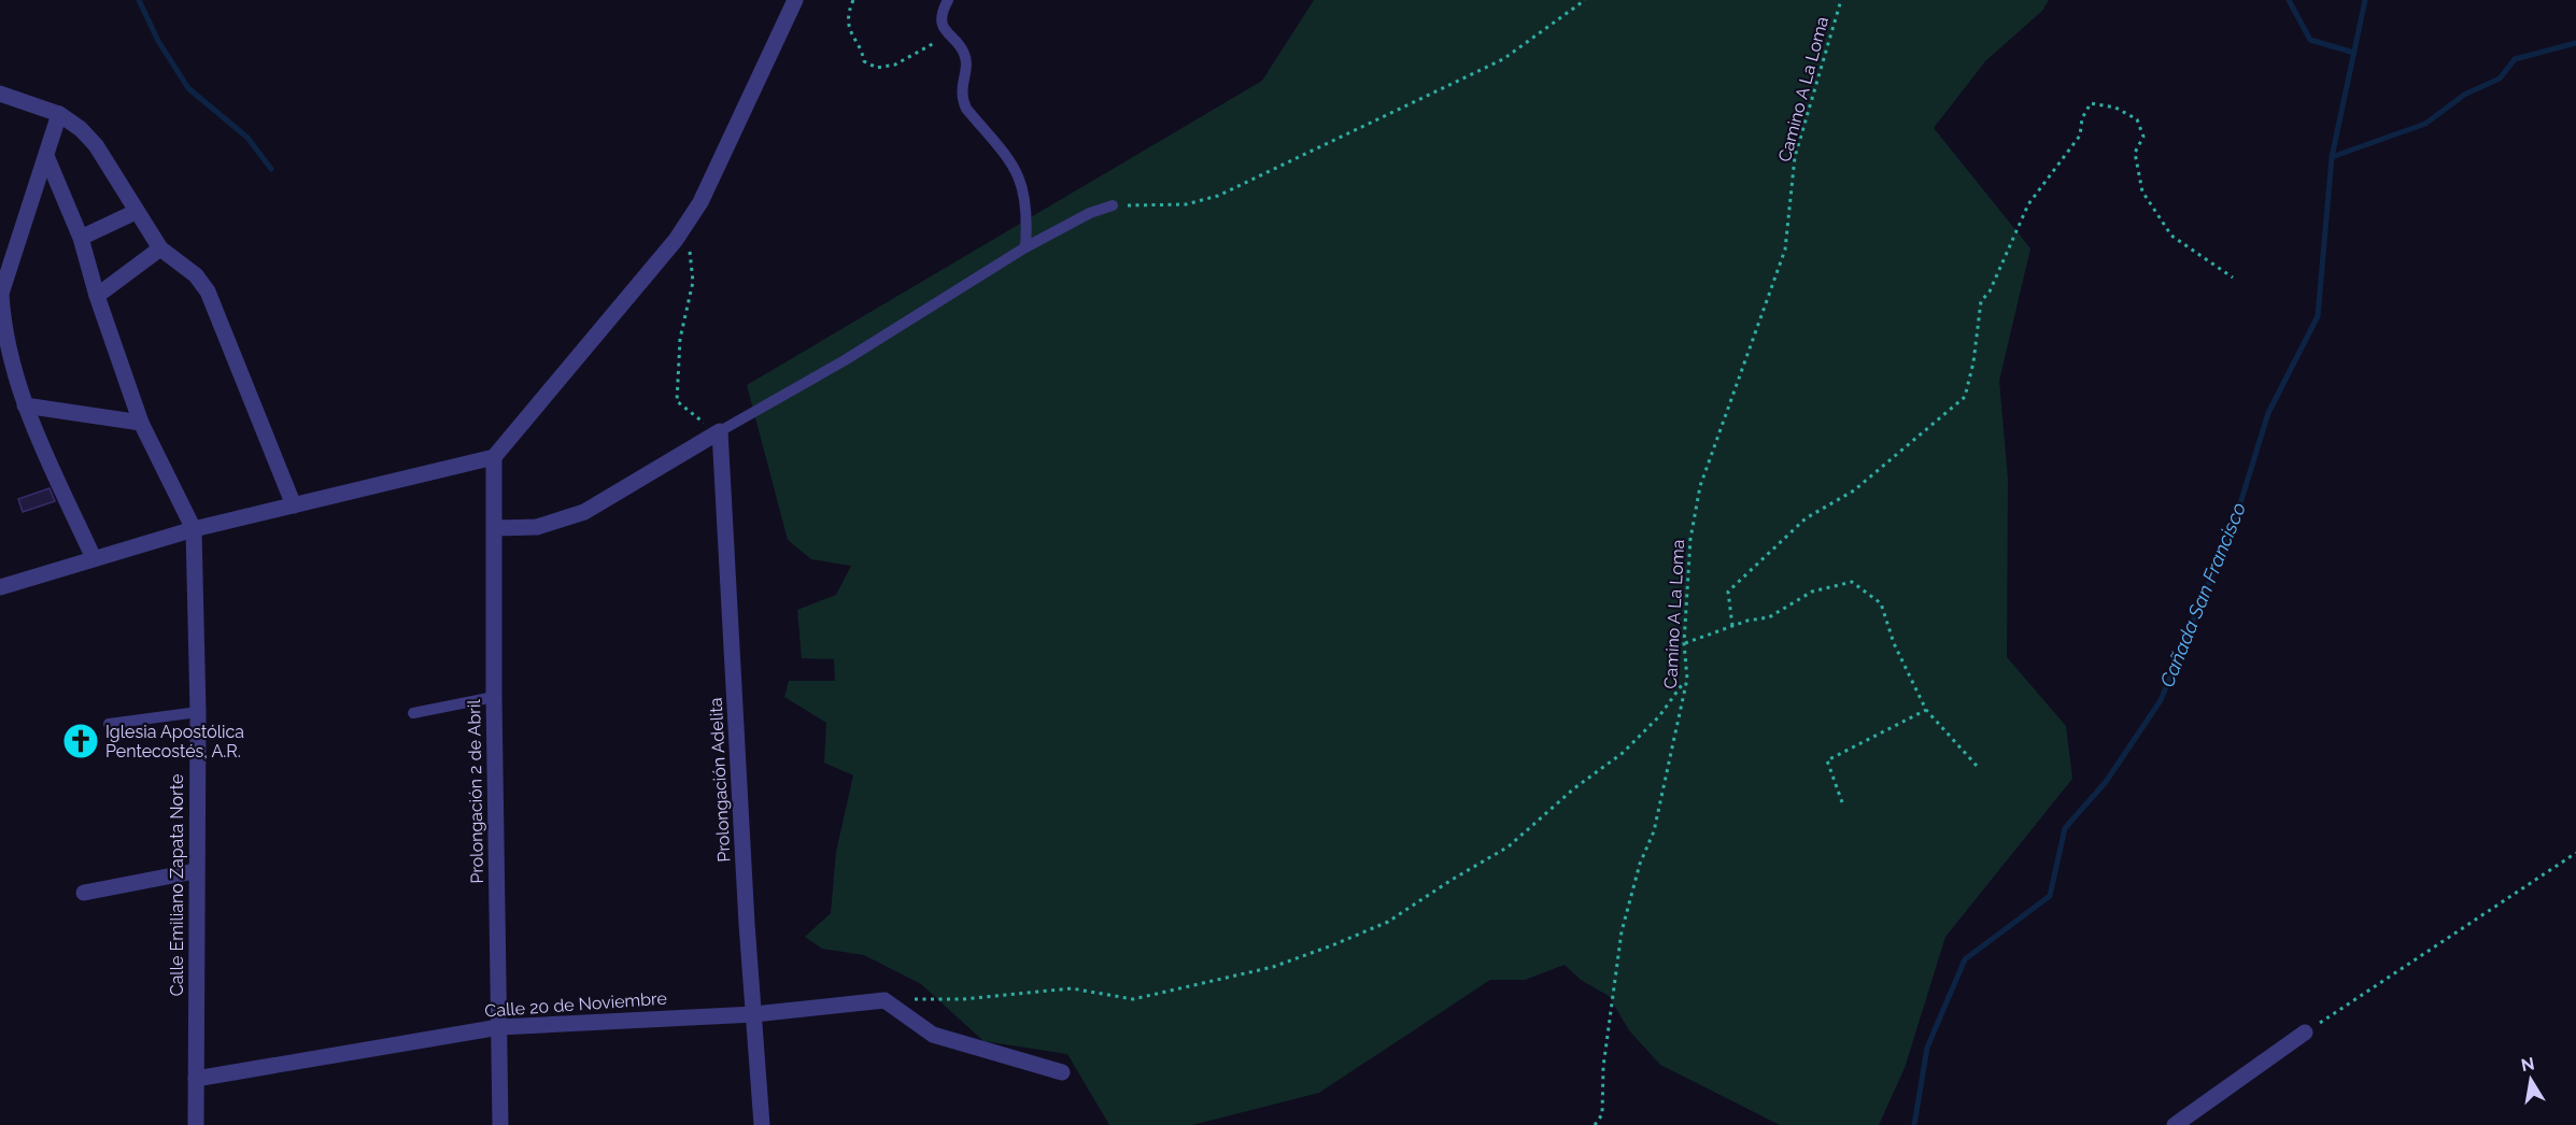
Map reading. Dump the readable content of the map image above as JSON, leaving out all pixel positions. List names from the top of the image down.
{
  "streets": {
    "street": [
      "Prolongación Adelita",
      "Prolongación 2 de Abril",
      "Calle Emiliano Zapata Norte",
      "Calle 20 de Noviembre"
    ],
    "path": ["Camino A La Loma"]
  },
  "crossings": [
    ["Prolongación Adelita", "Calle 20 de Noviembre"],
    ["Prolongación 2 de Abril", "Calle 20 de Noviembre"],
    ["Calle Emiliano Zapata Norte", "Calle 20 de Noviembre"]
  ],
  "water": ["Cañada San Francisco"],
  "places": {
    "church": ["Iglesia Apostólica Pentecostés, A.R."]
  },
  "north": "top"
}
